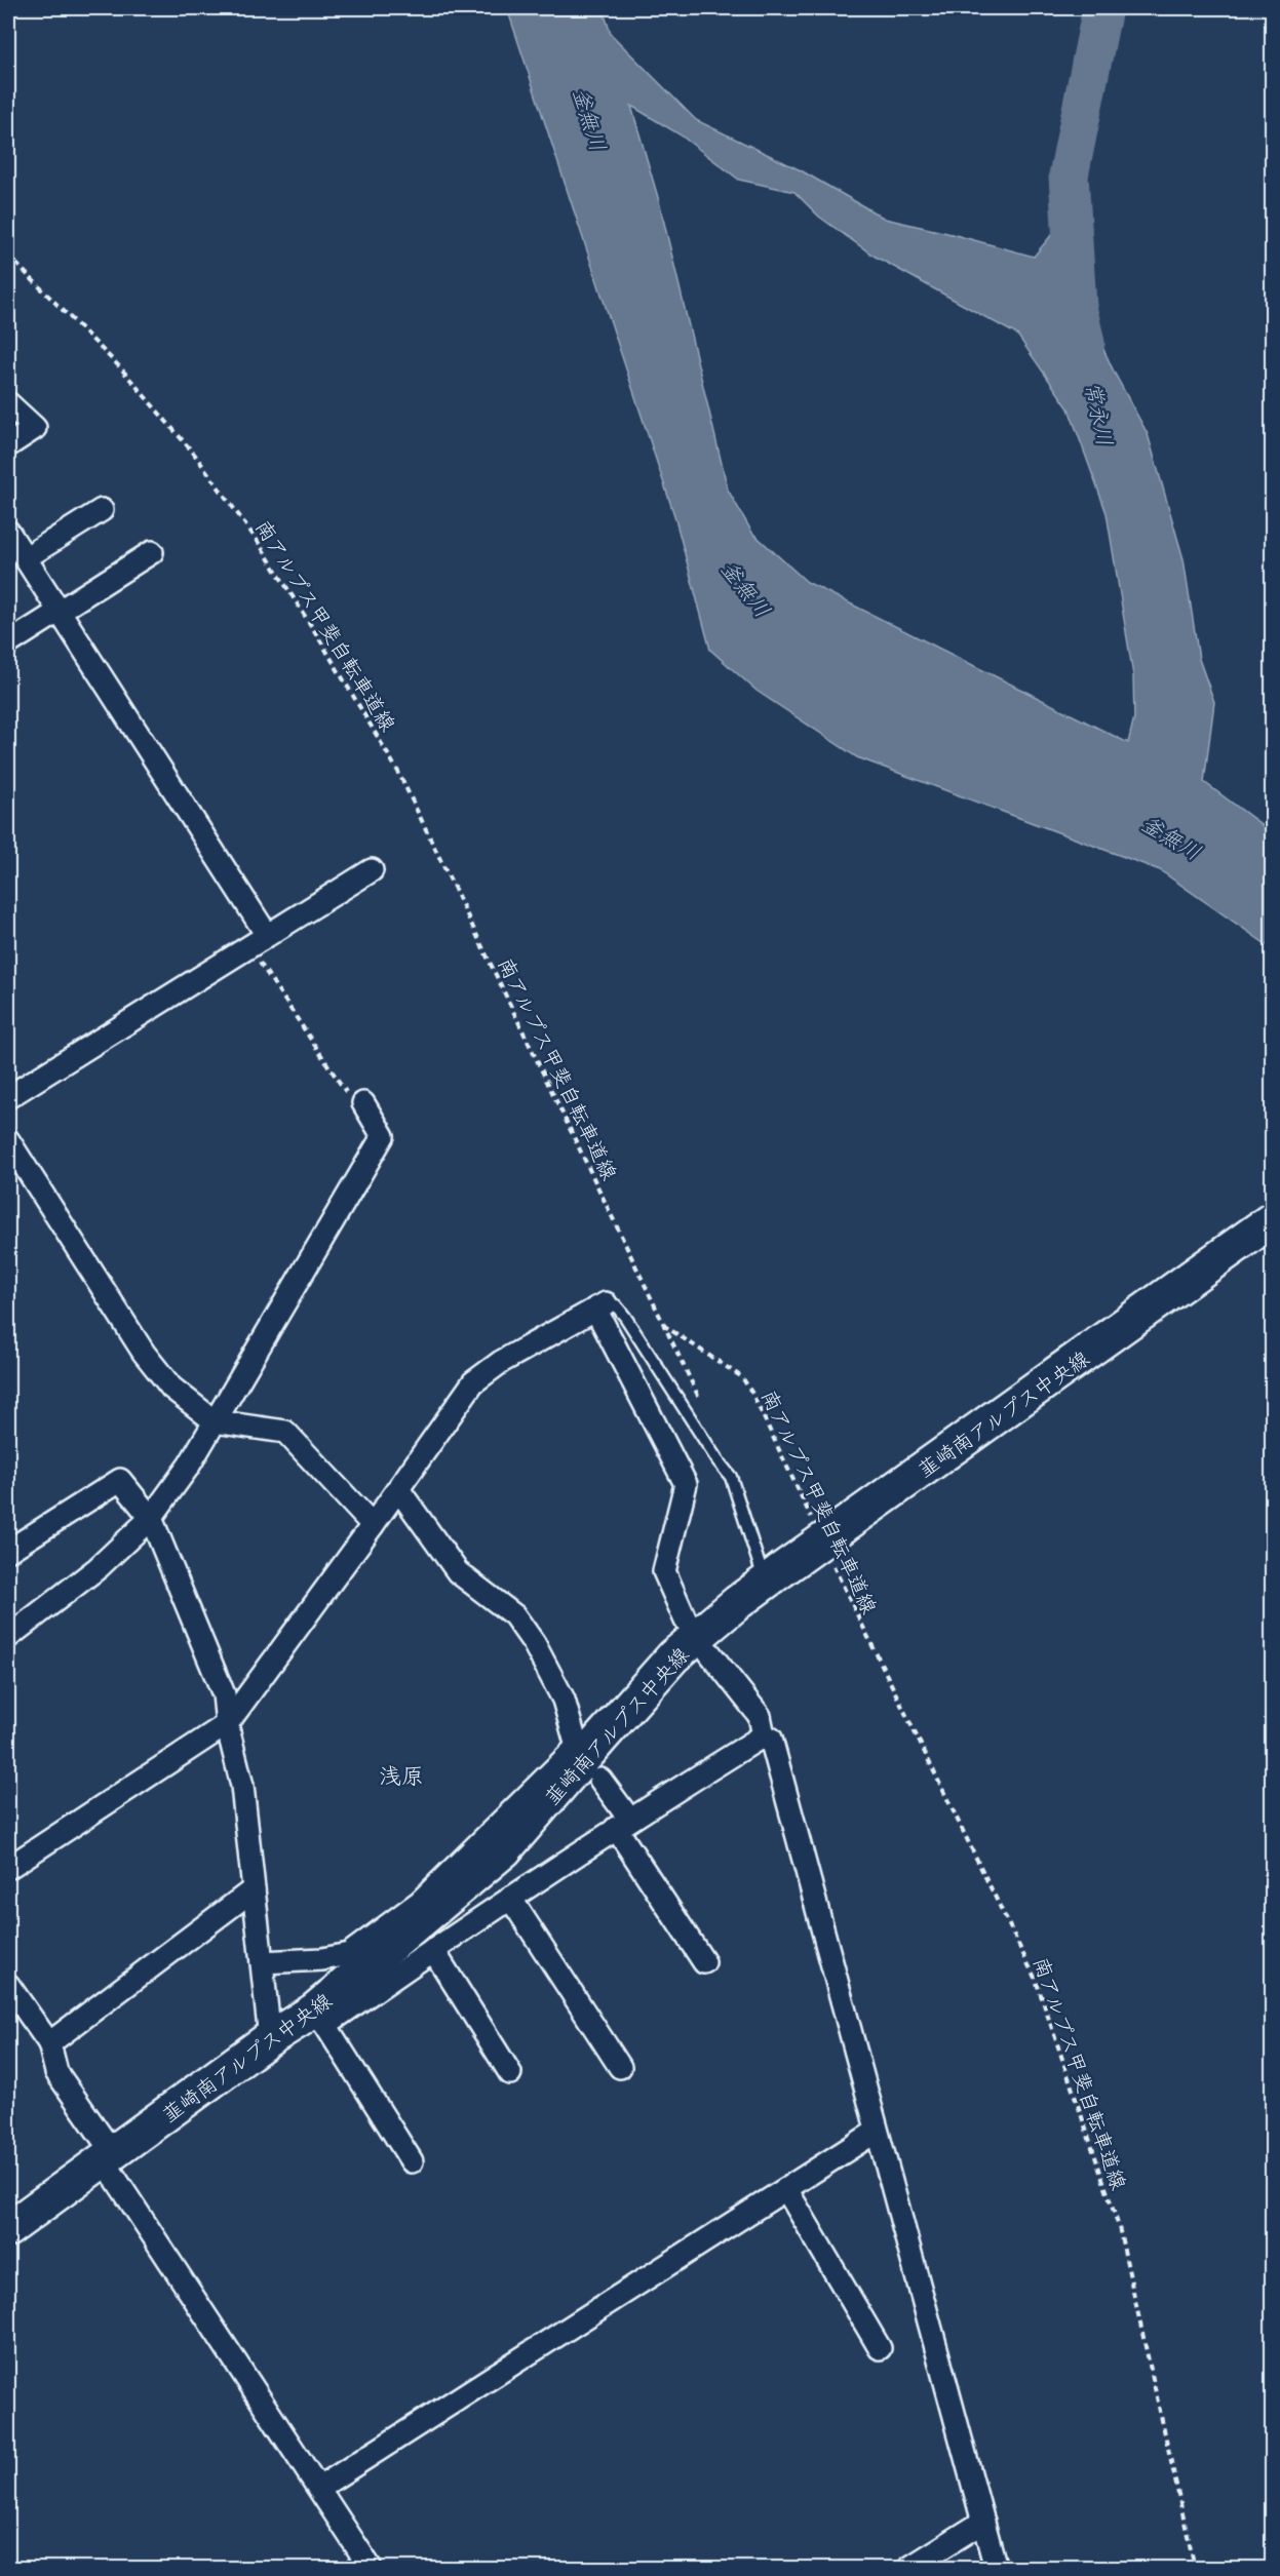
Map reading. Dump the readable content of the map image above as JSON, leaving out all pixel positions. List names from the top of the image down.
{
  "streets": {
    "main road": ["韮崎南アルプス中央線"],
    "path": ["南アルプス甲斐自転車道線"]
  },
  "districts": ["浅原"],
  "water": ["釜無川", "常永川"]
}
